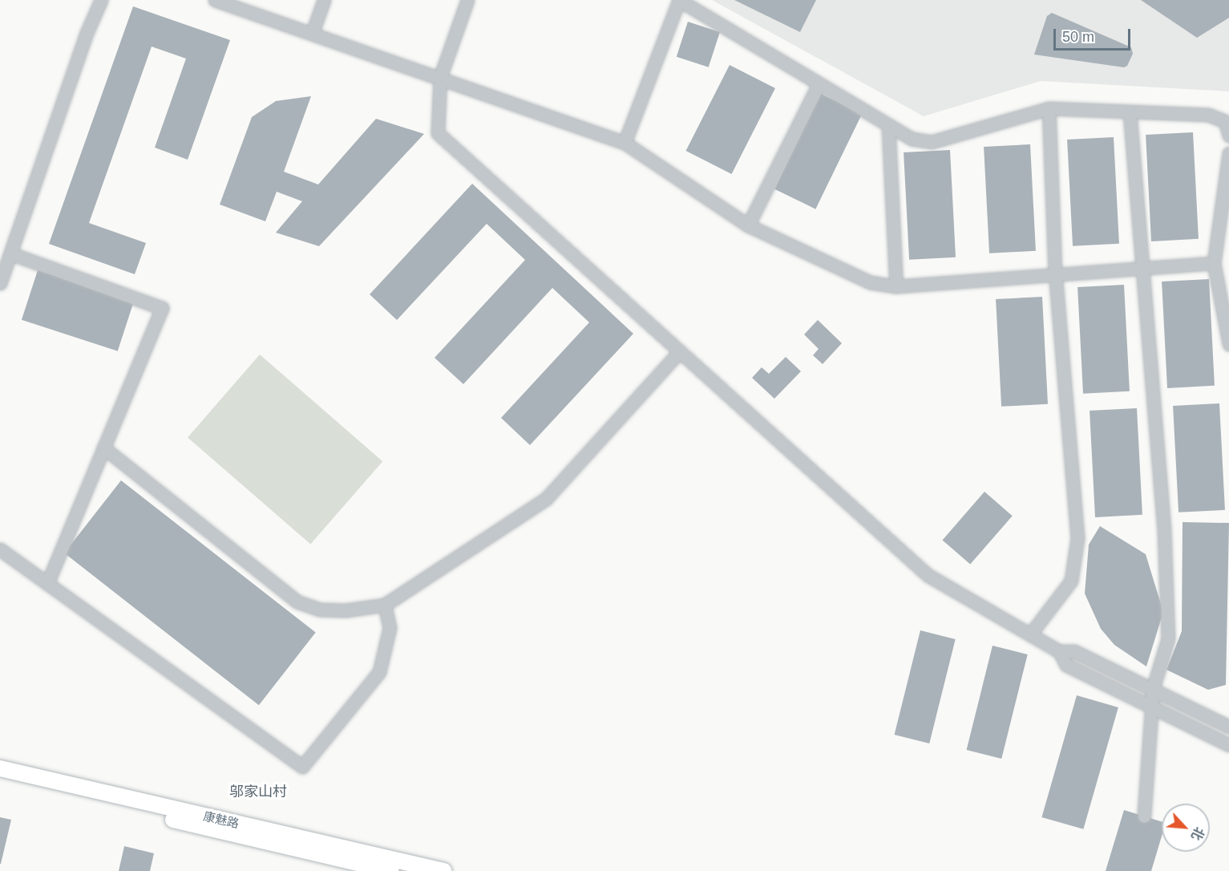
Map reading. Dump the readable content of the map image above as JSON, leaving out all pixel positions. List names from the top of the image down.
{
  "streets": {
    "main road": ["康魅路"]
  },
  "districts": ["邬家山村"],
  "scale_bar": "50 m",
  "north": "bottom right"
}
